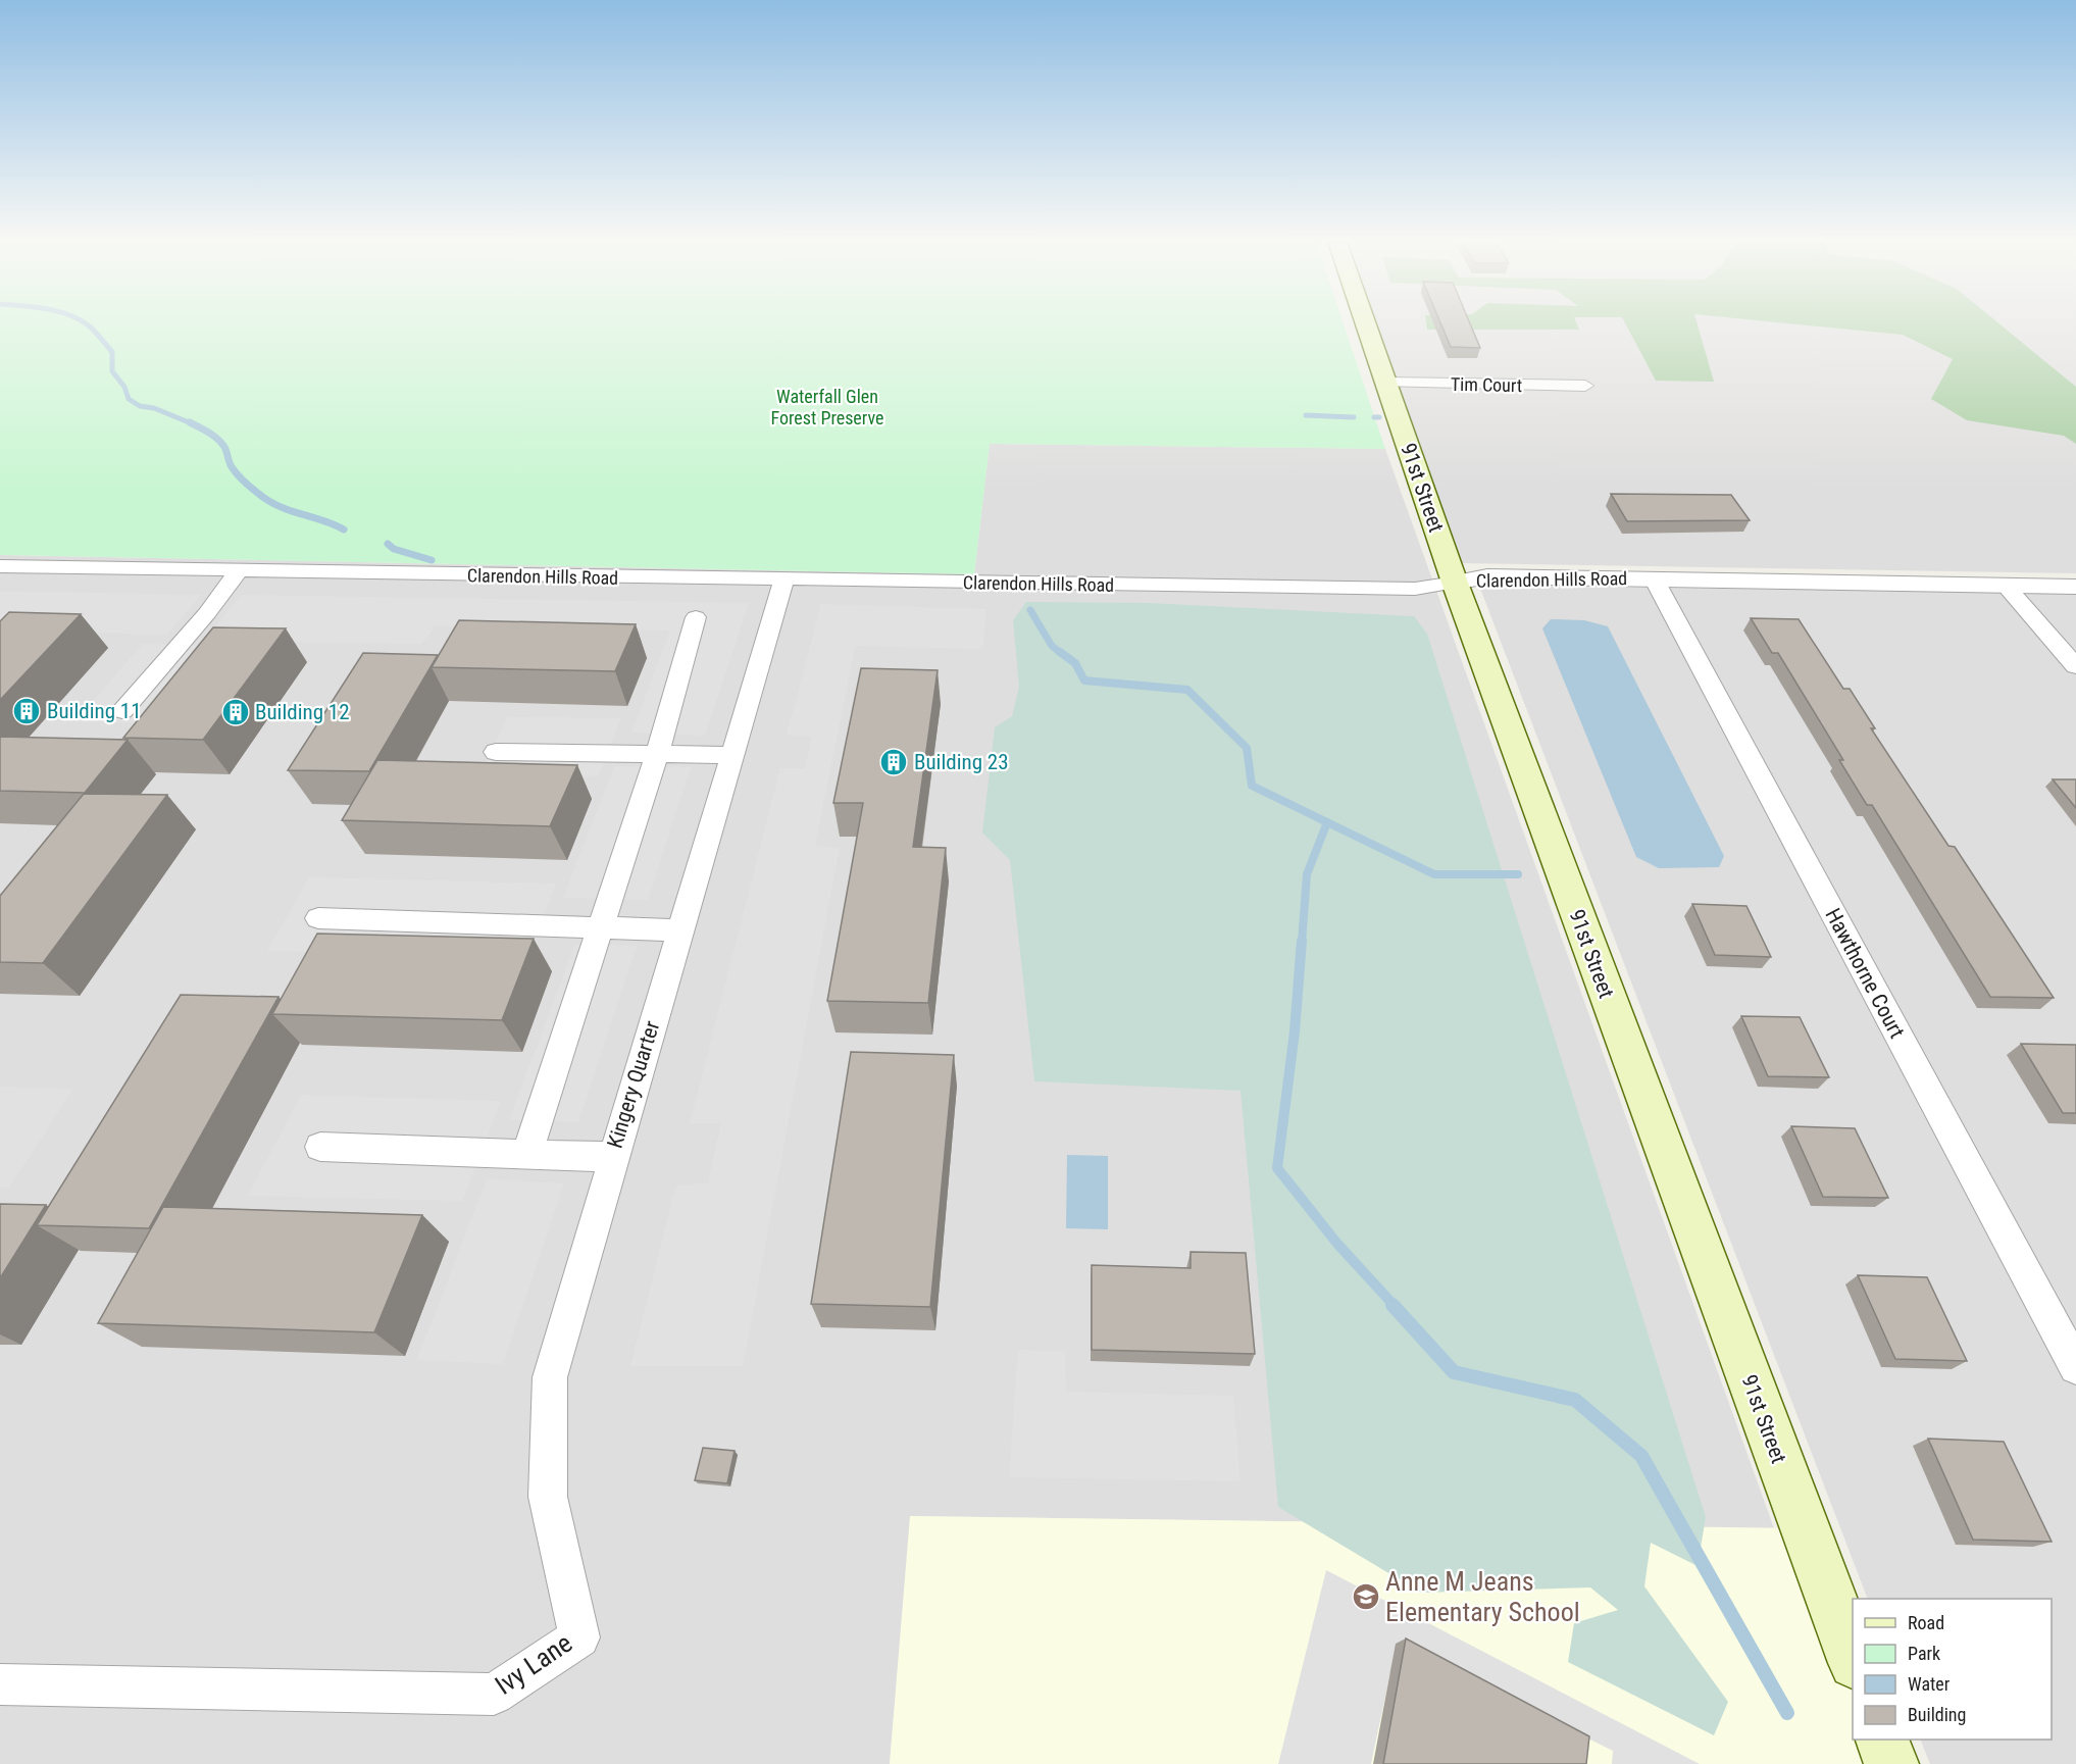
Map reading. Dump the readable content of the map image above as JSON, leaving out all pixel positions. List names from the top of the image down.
{
  "streets": {
    "main road": ["91st Street"],
    "street": [
      "Tim Court",
      "Clarendon Hills Road",
      "Hawthorne Court",
      "Kingery Quarter",
      "Ivy Lane"
    ]
  },
  "crossings": [
    ["Tim Court", "91st Street"],
    ["91st Street", "Clarendon Hills Road"],
    ["Clarendon Hills Road", "Hawthorne Court"],
    ["Clarendon Hills Road", "Kingery Quarter"],
    ["Kingery Quarter", "Ivy Lane"]
  ],
  "parks": ["Waterfall Glen Forest Preserve"],
  "places": {
    "building": ["Building 11", "Building 12", "Building 23"],
    "school or university": ["Anne M Jeans Elementary School"]
  },
  "legend": [
    "Road",
    "Park",
    "Water",
    "Building"
  ]
}
